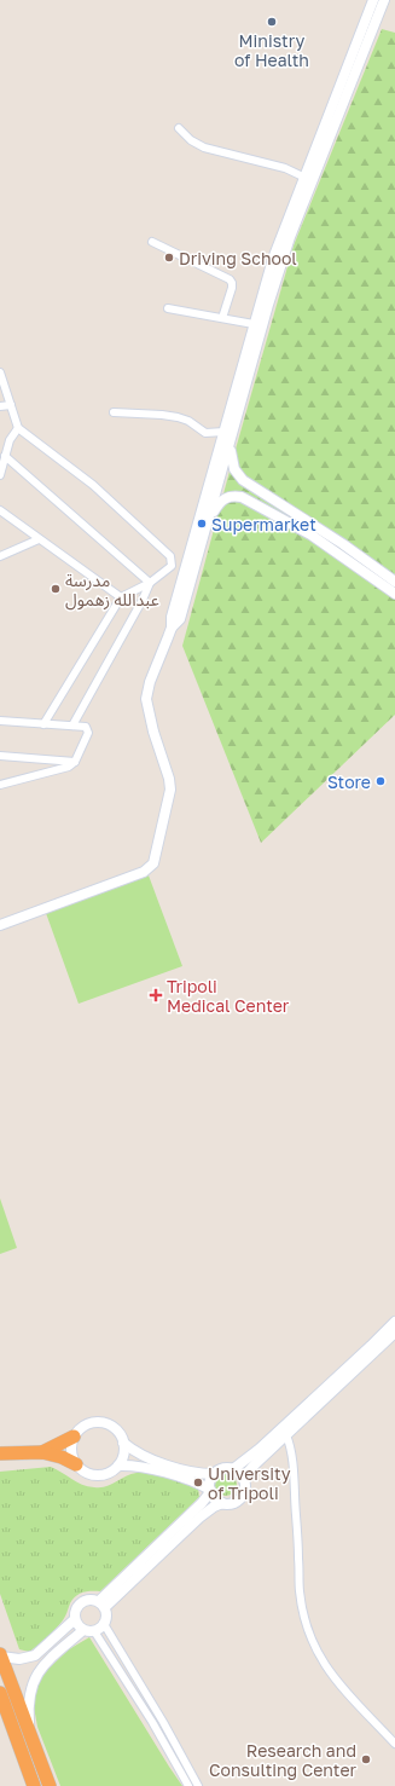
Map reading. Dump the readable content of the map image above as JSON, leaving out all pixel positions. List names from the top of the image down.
{
  "places": {
    "other": [
      "Ministry of Health",
      "Driving School",
      "Supermarket",
      "مدرسة عبدالله زهمول",
      "Store",
      "University of Tripoli",
      "Research and Consulting Center"
    ],
    "health": ["Tripoli Medical Center"]
  }
}
